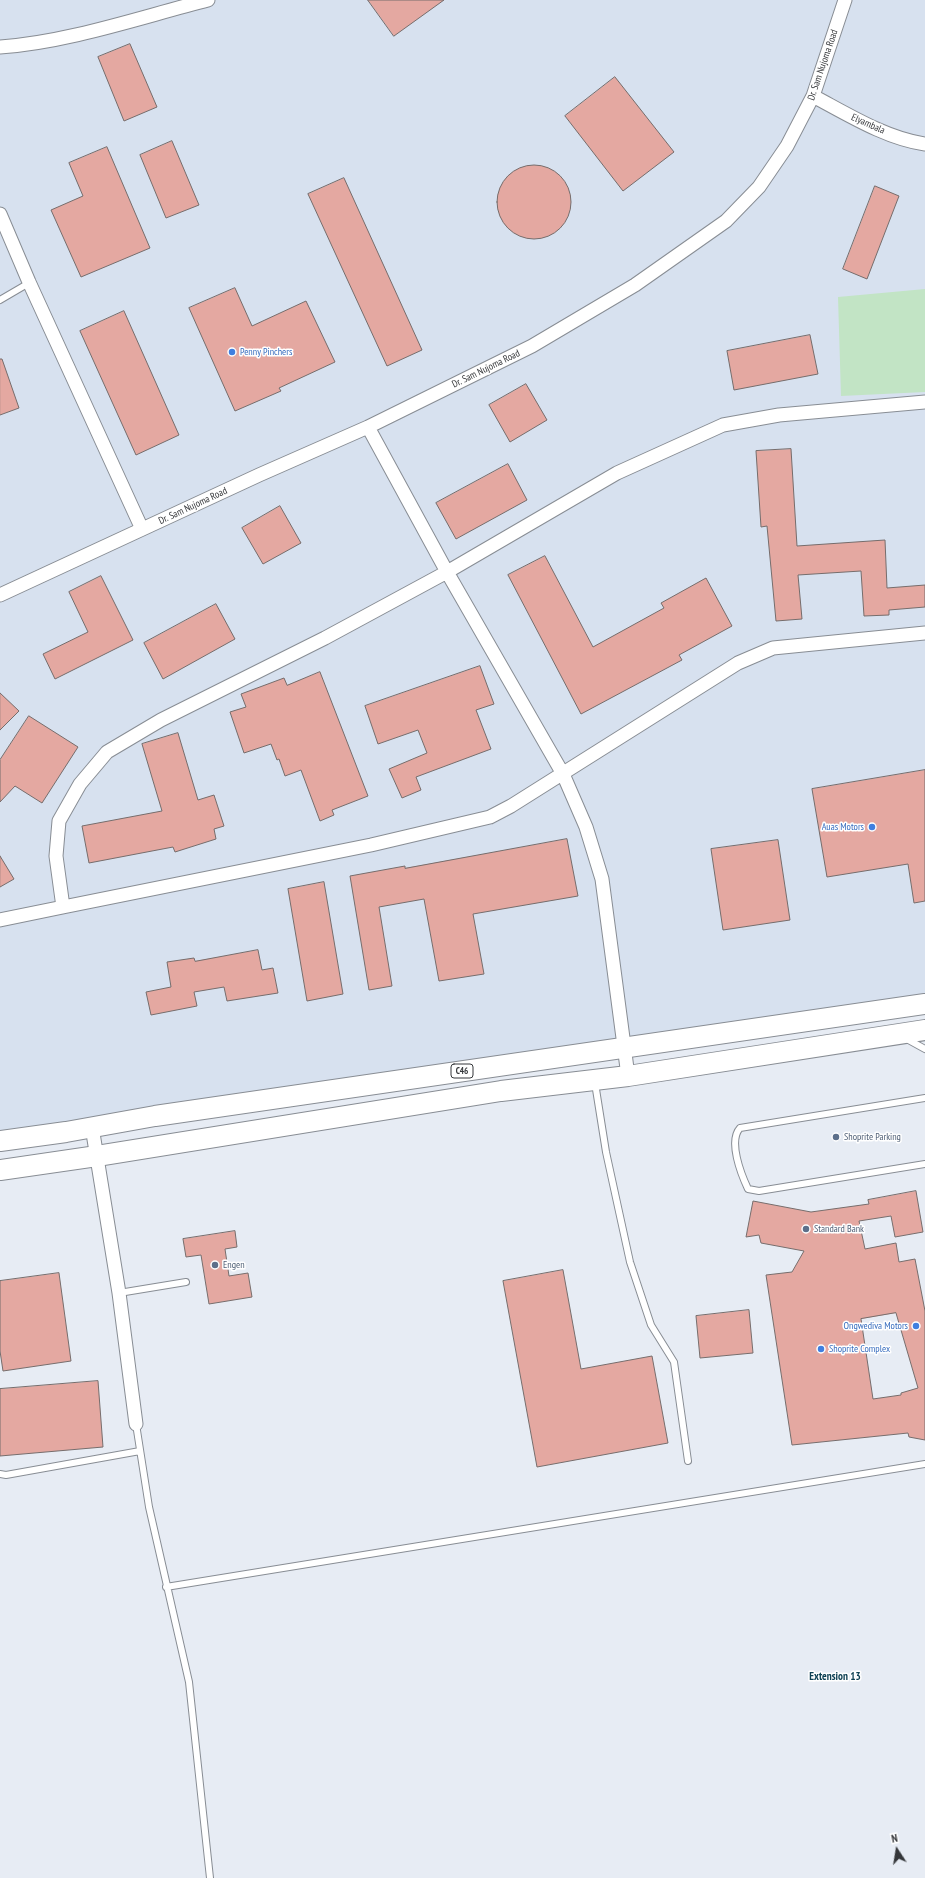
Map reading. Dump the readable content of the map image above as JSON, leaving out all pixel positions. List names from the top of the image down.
{
  "streets": {
    "main road": ["C46"],
    "street": ["Dr. Sam Nujoma Road", "Elyambala"]
  },
  "crossings": [
    ["Dr. Sam Nujoma Road", "Elyambala"]
  ],
  "districts": ["Extension 13"],
  "places": [
    "Penny Pinchers",
    "Auas Motors",
    "Shoprite Parking",
    "Standard Bank",
    "Engen",
    "Ongwediva Motors",
    "Shoprite Complex"
  ],
  "north": "top"
}
